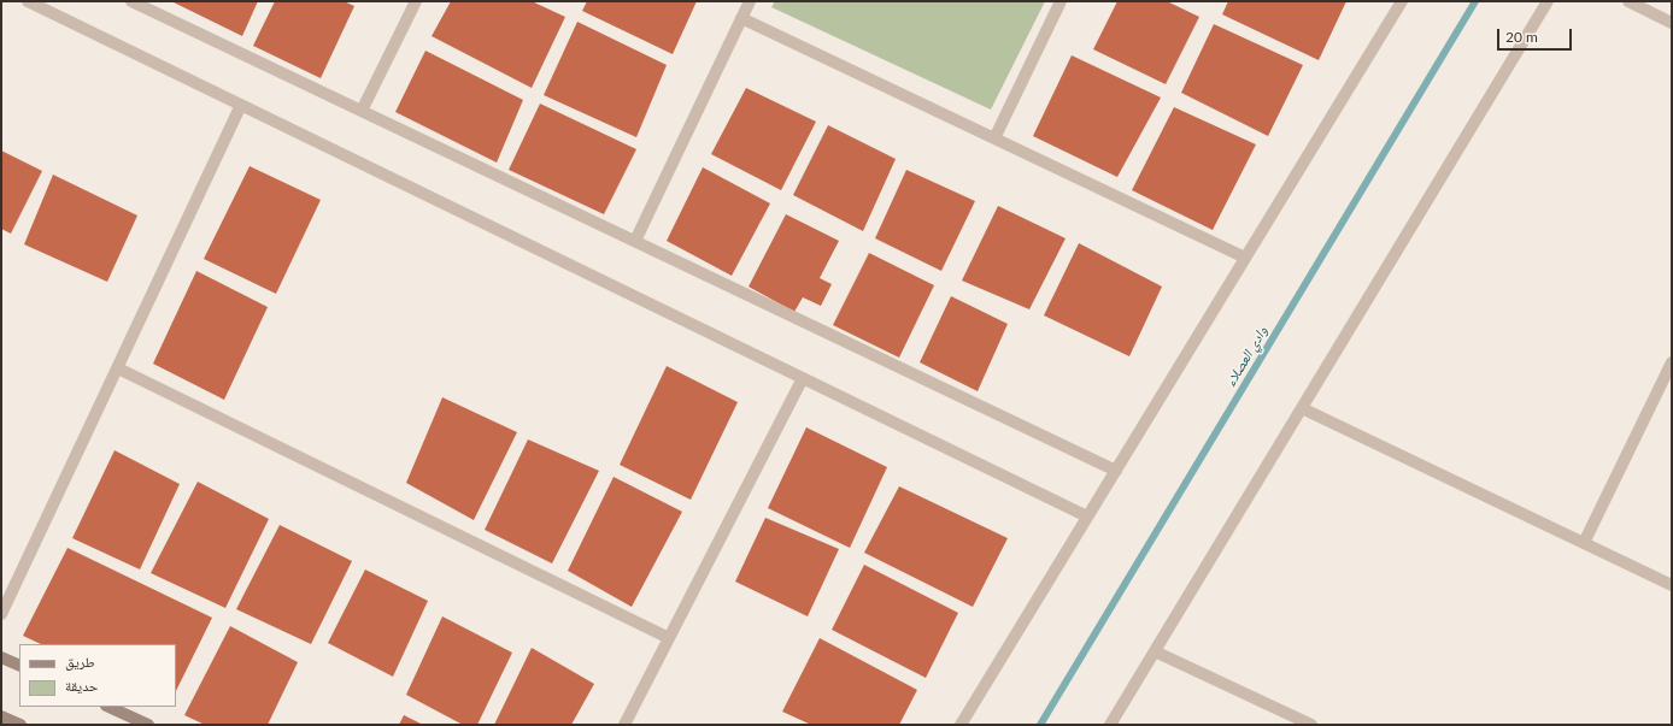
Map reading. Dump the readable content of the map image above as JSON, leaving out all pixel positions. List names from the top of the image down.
{
  "water": ["وادي العصلاء"],
  "legend": ["طريق", "حديقة"],
  "scale_bar": "20 m"
}
